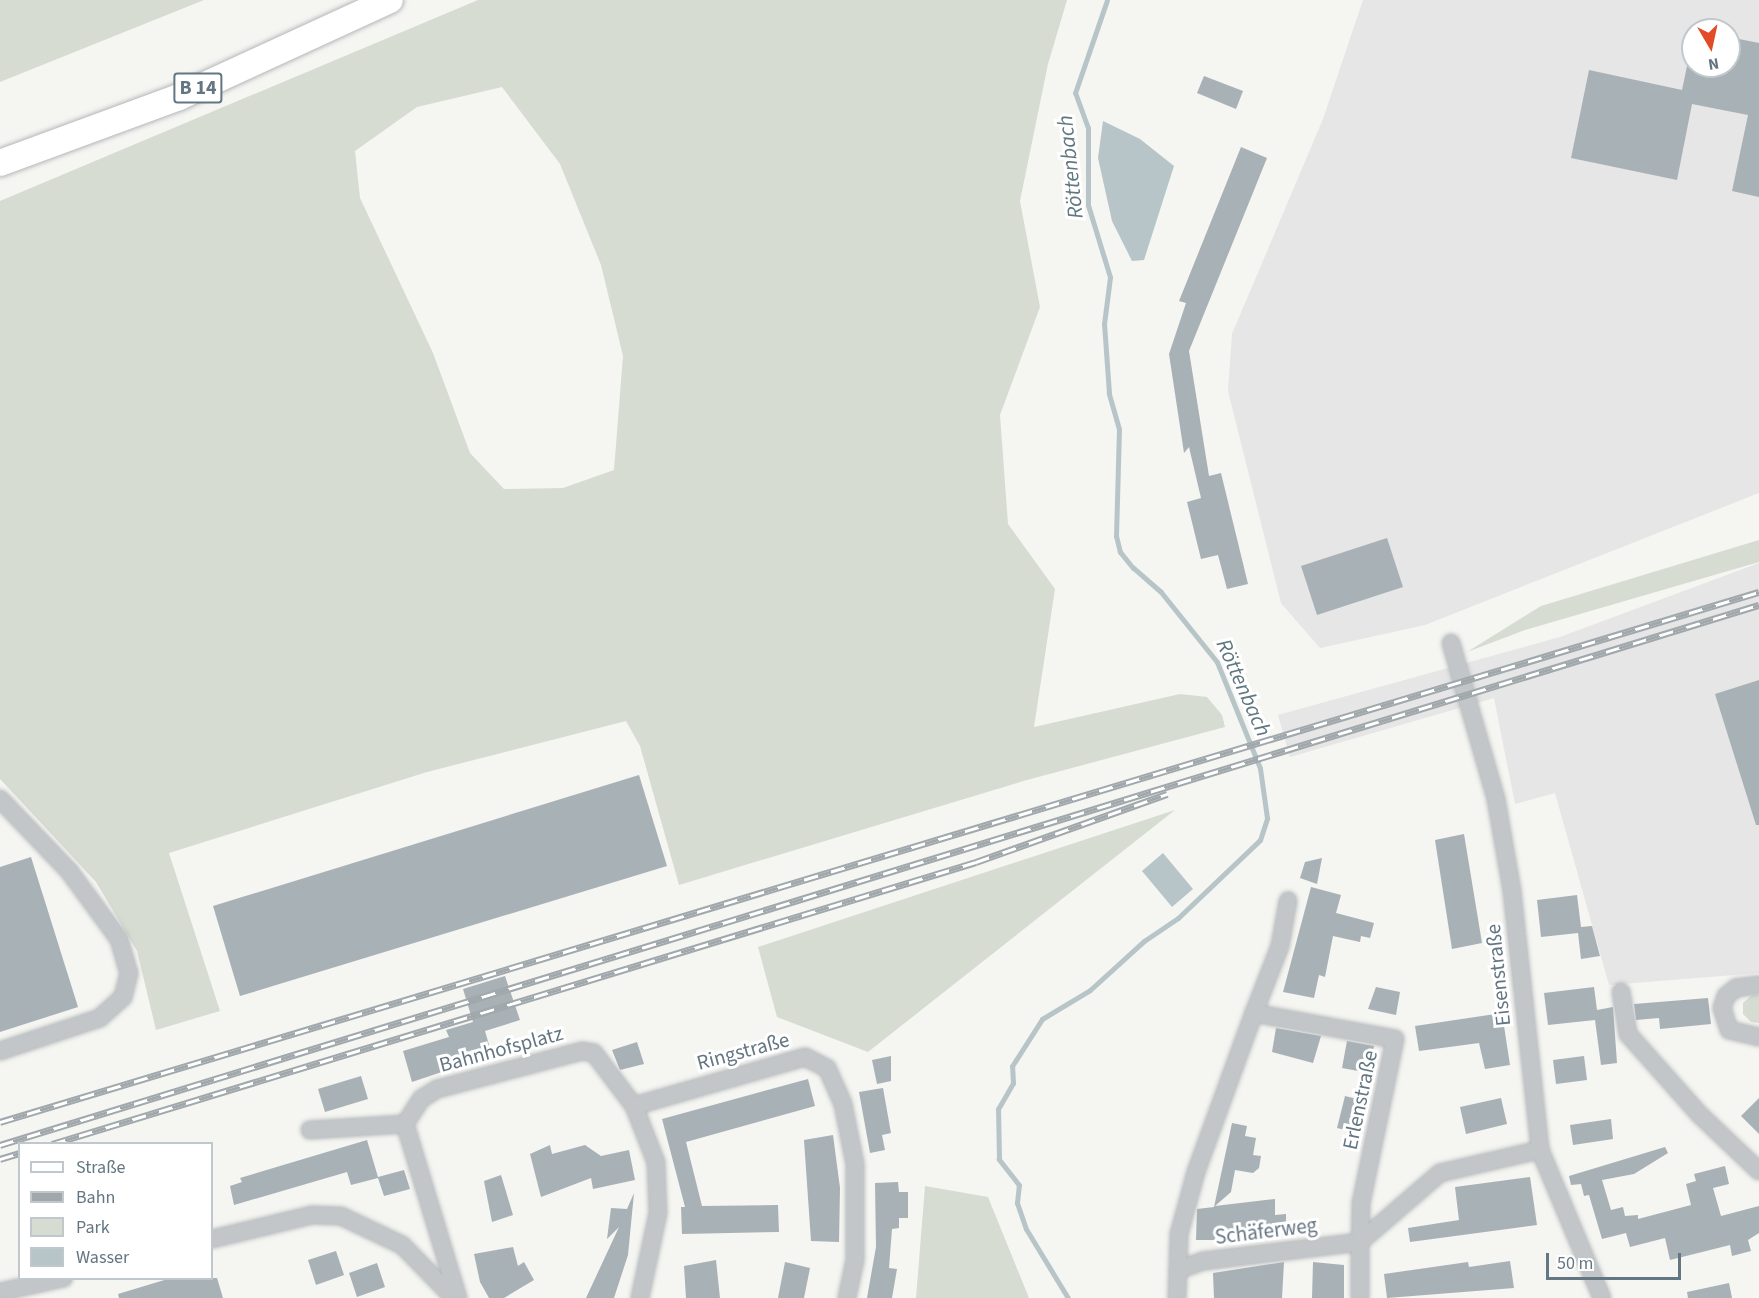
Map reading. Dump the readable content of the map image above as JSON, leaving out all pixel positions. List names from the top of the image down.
{
  "streets": {
    "main road": ["B 14"],
    "street": [
      "Eisenstraße",
      "Bahnhofsplatz",
      "Ringstraße",
      "Erlenstraße",
      "Schäferweg"
    ]
  },
  "crossings": [
    ["Bahnhofsplatz", "Ringstraße"],
    ["Erlenstraße", "Schäferweg"]
  ],
  "water": ["Röttenbach"],
  "legend": [
    "Straße",
    "Bahn",
    "Park",
    "Wasser"
  ],
  "scale_bar": "50 m",
  "north": "bottom"
}
